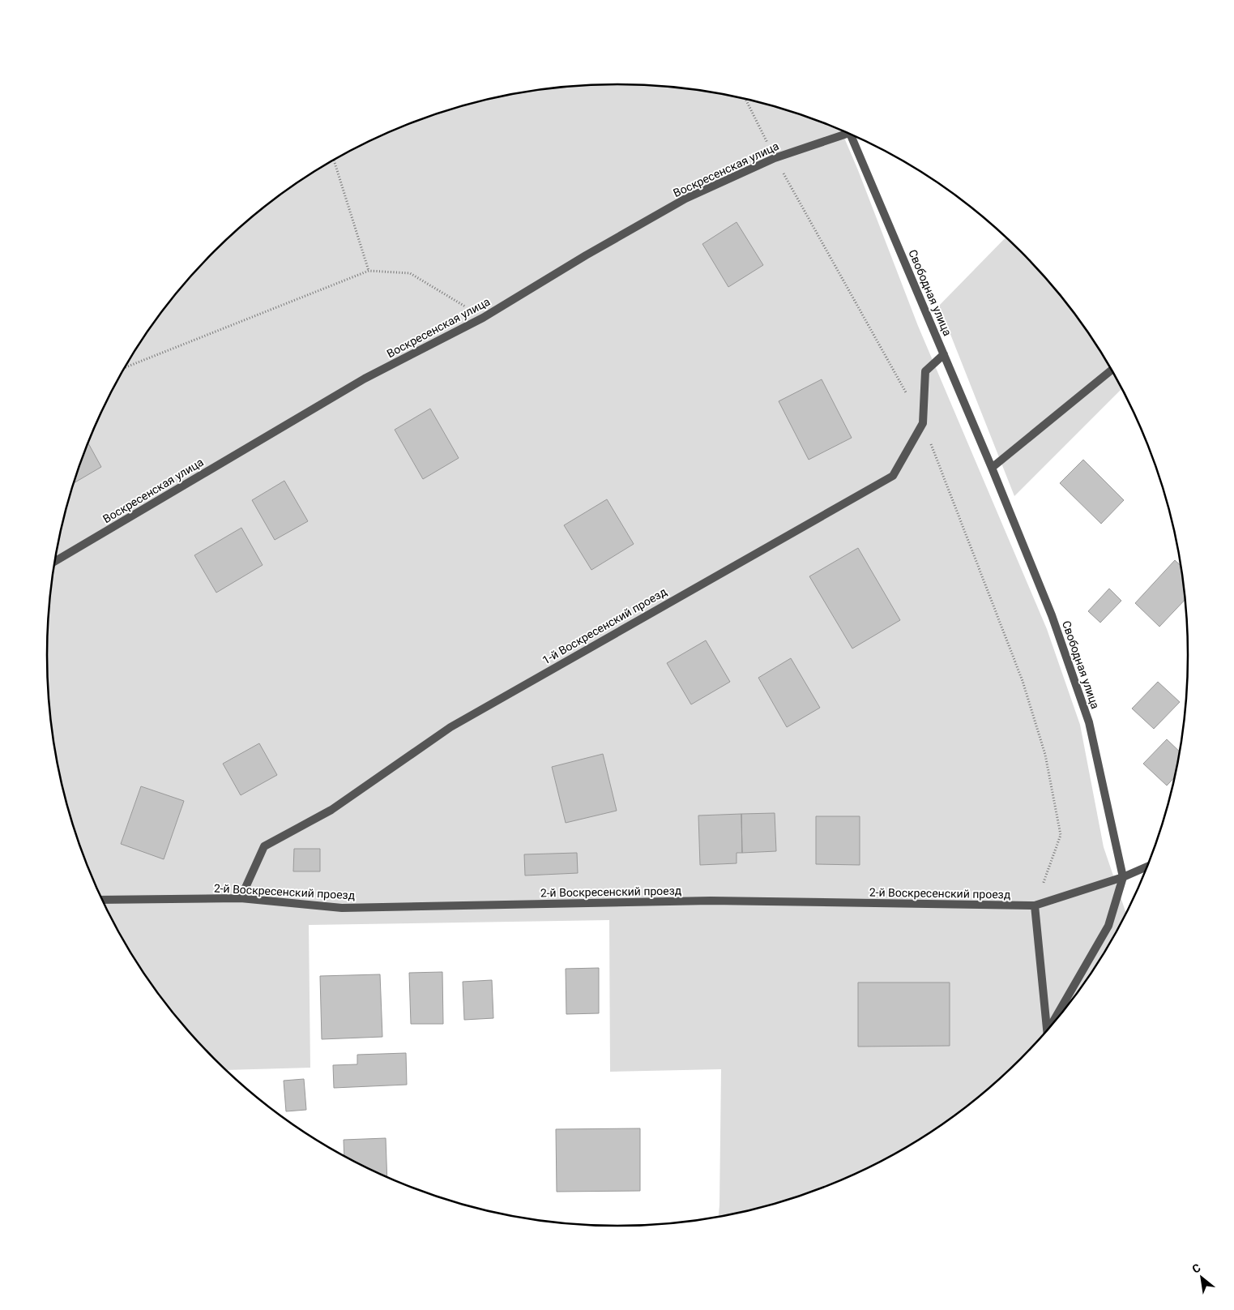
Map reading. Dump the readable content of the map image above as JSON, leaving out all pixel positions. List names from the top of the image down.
{
  "streets": {
    "street": [
      "Воскресенская улица",
      "Свободная улица",
      "1-й Воскресенский проезд",
      "2-й Воскресенский проезд"
    ]
  },
  "crossings": [
    ["Свободная улица", "1-й Воскресенский проезд"],
    ["Свободная улица", "2-й Воскресенский проезд"],
    ["1-й Воскресенский проезд", "2-й Воскресенский проезд"]
  ],
  "north": "top left"
}
